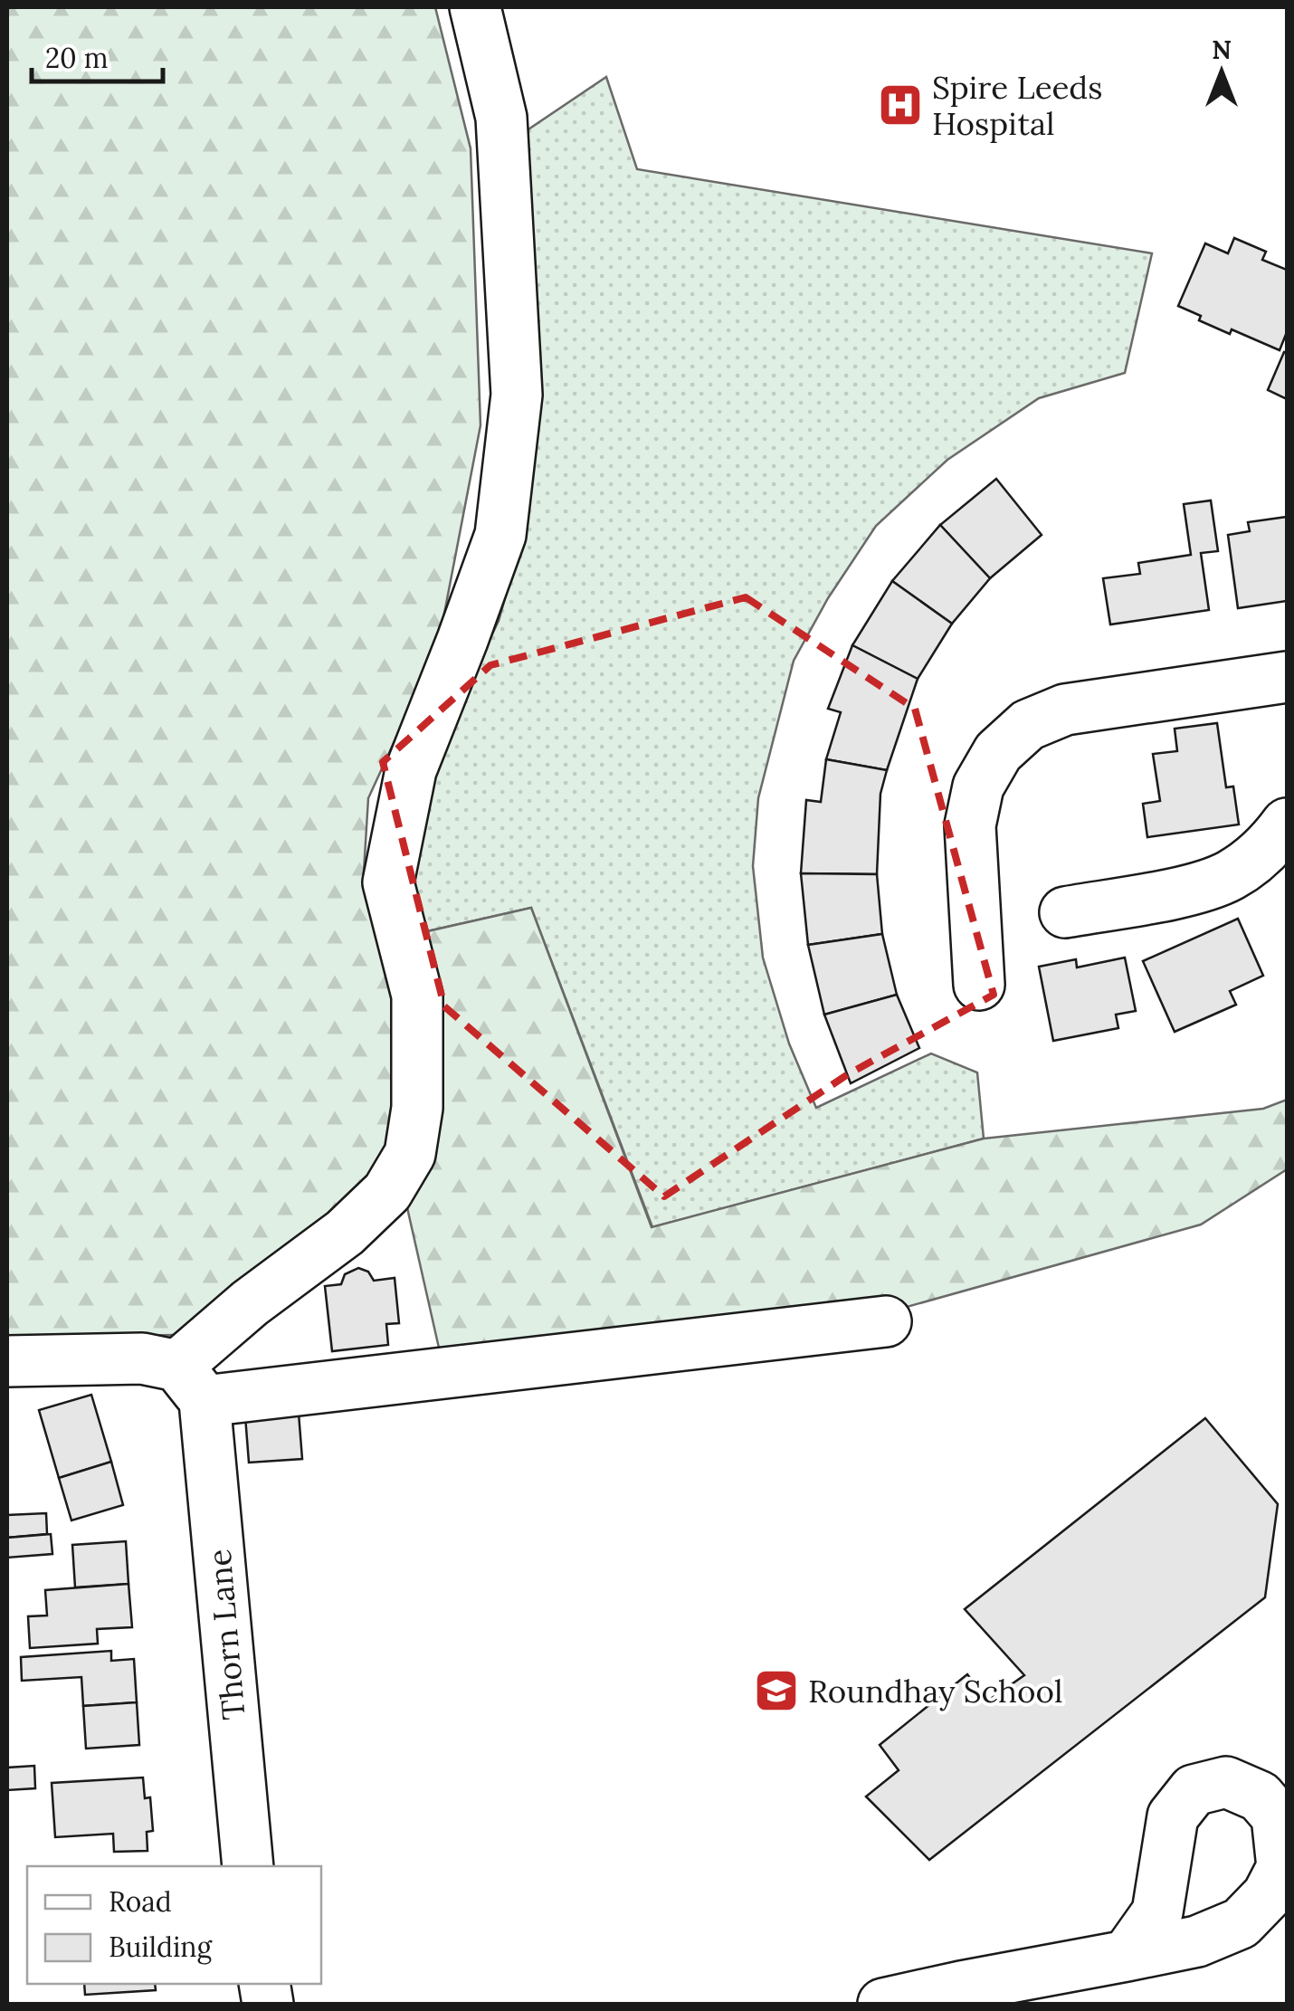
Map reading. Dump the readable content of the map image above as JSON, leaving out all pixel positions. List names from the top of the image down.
{
  "streets": {
    "street": ["Thorn Lane"]
  },
  "places": {
    "hospital": ["Spire Leeds Hospital"],
    "school or university": ["Roundhay School"]
  },
  "legend": ["Road", "Building"],
  "scale_bar": "20 m",
  "north": "top"
}
